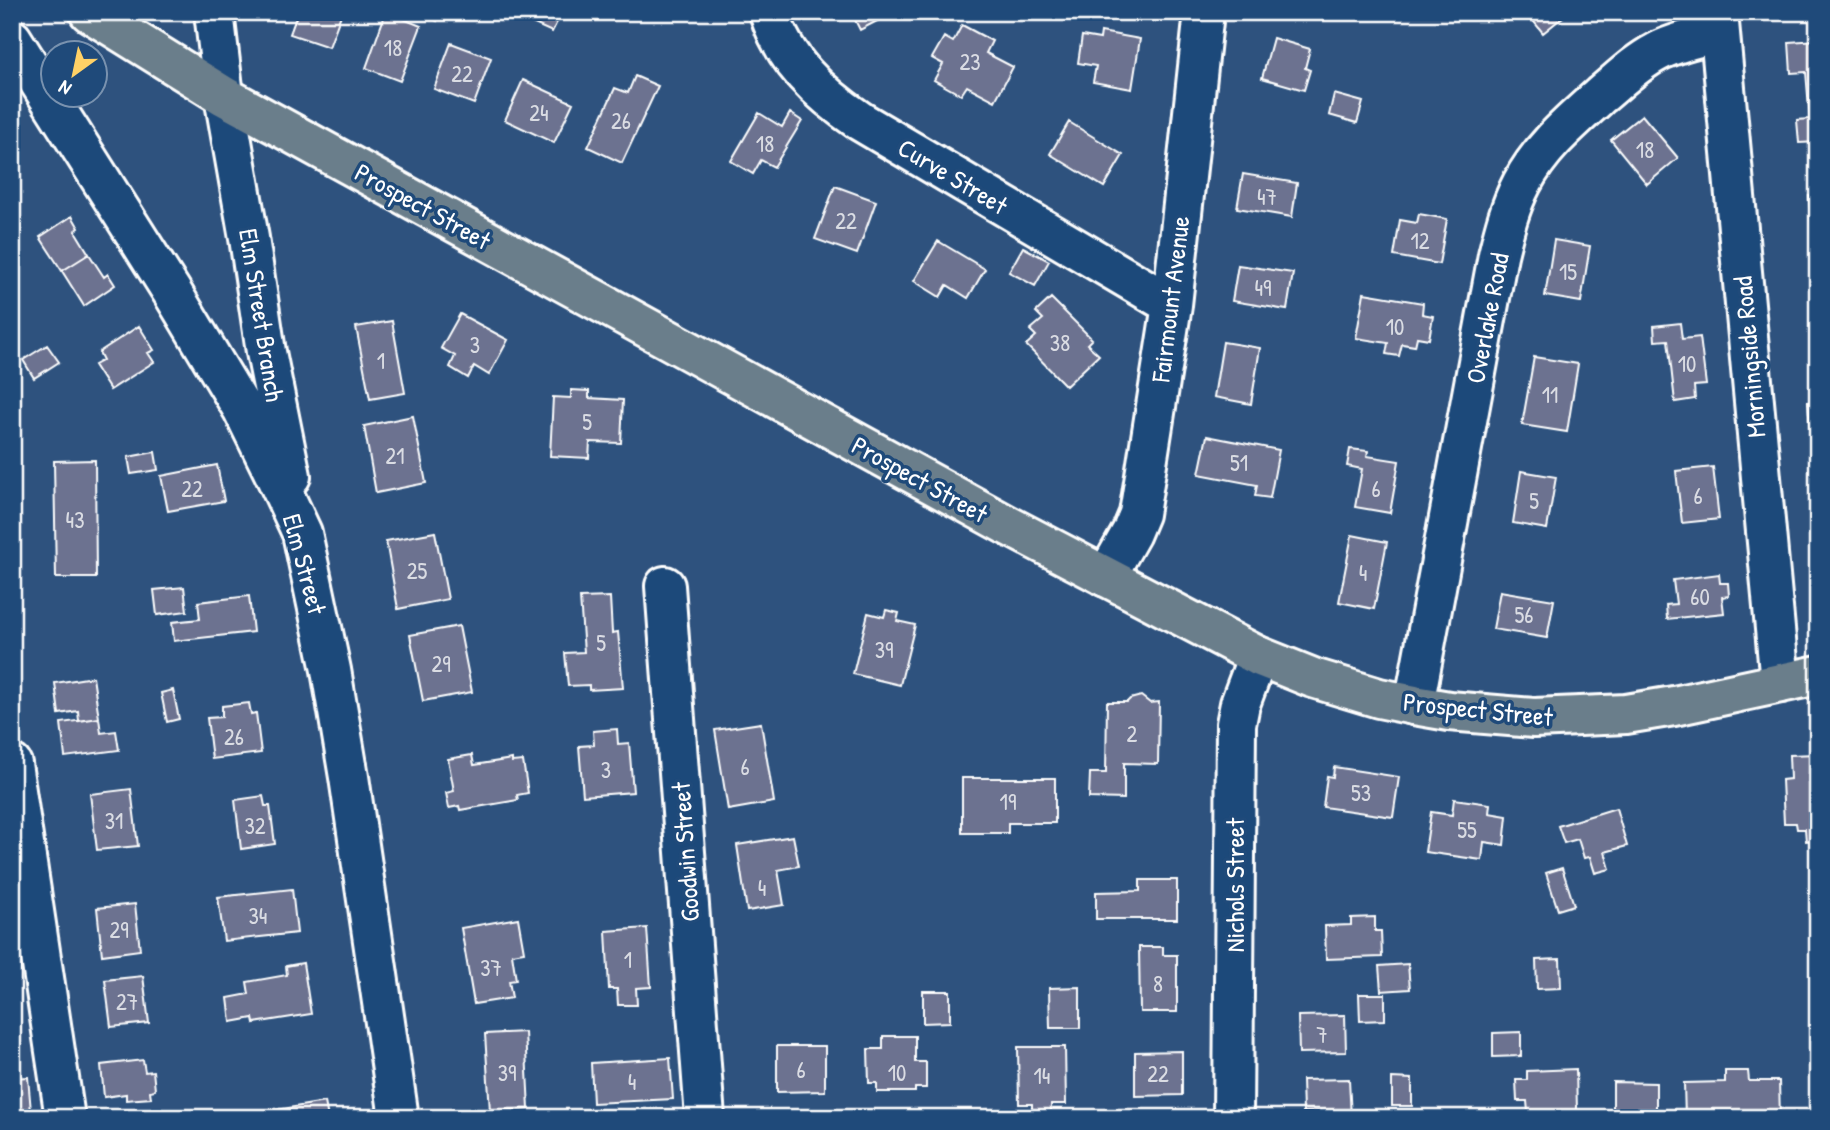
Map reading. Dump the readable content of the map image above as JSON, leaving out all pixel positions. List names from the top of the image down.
{
  "streets": {
    "main road": ["Prospect Street"],
    "street": [
      "Curve Street",
      "Fairmount Avenue",
      "Elm Street Branch",
      "Overlake Road",
      "Morningside Road",
      "Elm Street",
      "Goodwin Street",
      "Nichols Street"
    ]
  },
  "crossings": [
    ["Curve Street", "Fairmount Avenue"],
    ["Prospect Street", "Fairmount Avenue"],
    ["Prospect Street", "Elm Street Branch"],
    ["Prospect Street", "Overlake Road"],
    ["Prospect Street", "Morningside Road"],
    ["Prospect Street", "Nichols Street"],
    ["Elm Street Branch", "Elm Street"],
    ["Overlake Road", "Morningside Road"]
  ],
  "house_numbers": [
    "18",
    "23",
    "22",
    "24",
    "26",
    "18",
    "18",
    "47",
    "22",
    "12",
    "15",
    "49",
    "10",
    "38",
    "3",
    "1",
    "10",
    "11",
    "5",
    "21",
    "51",
    "22",
    "6",
    "6",
    "5",
    "43",
    "25",
    "4",
    "60",
    "56",
    "5",
    "39",
    "29",
    "2",
    "26",
    "6",
    "3",
    "53",
    "19",
    "31",
    "32",
    "55",
    "4",
    "34",
    "29",
    "1",
    "37",
    "8",
    "27",
    "7",
    "6",
    "39",
    "10",
    "22",
    "14",
    "4"
  ],
  "north": "bottom left"
}
